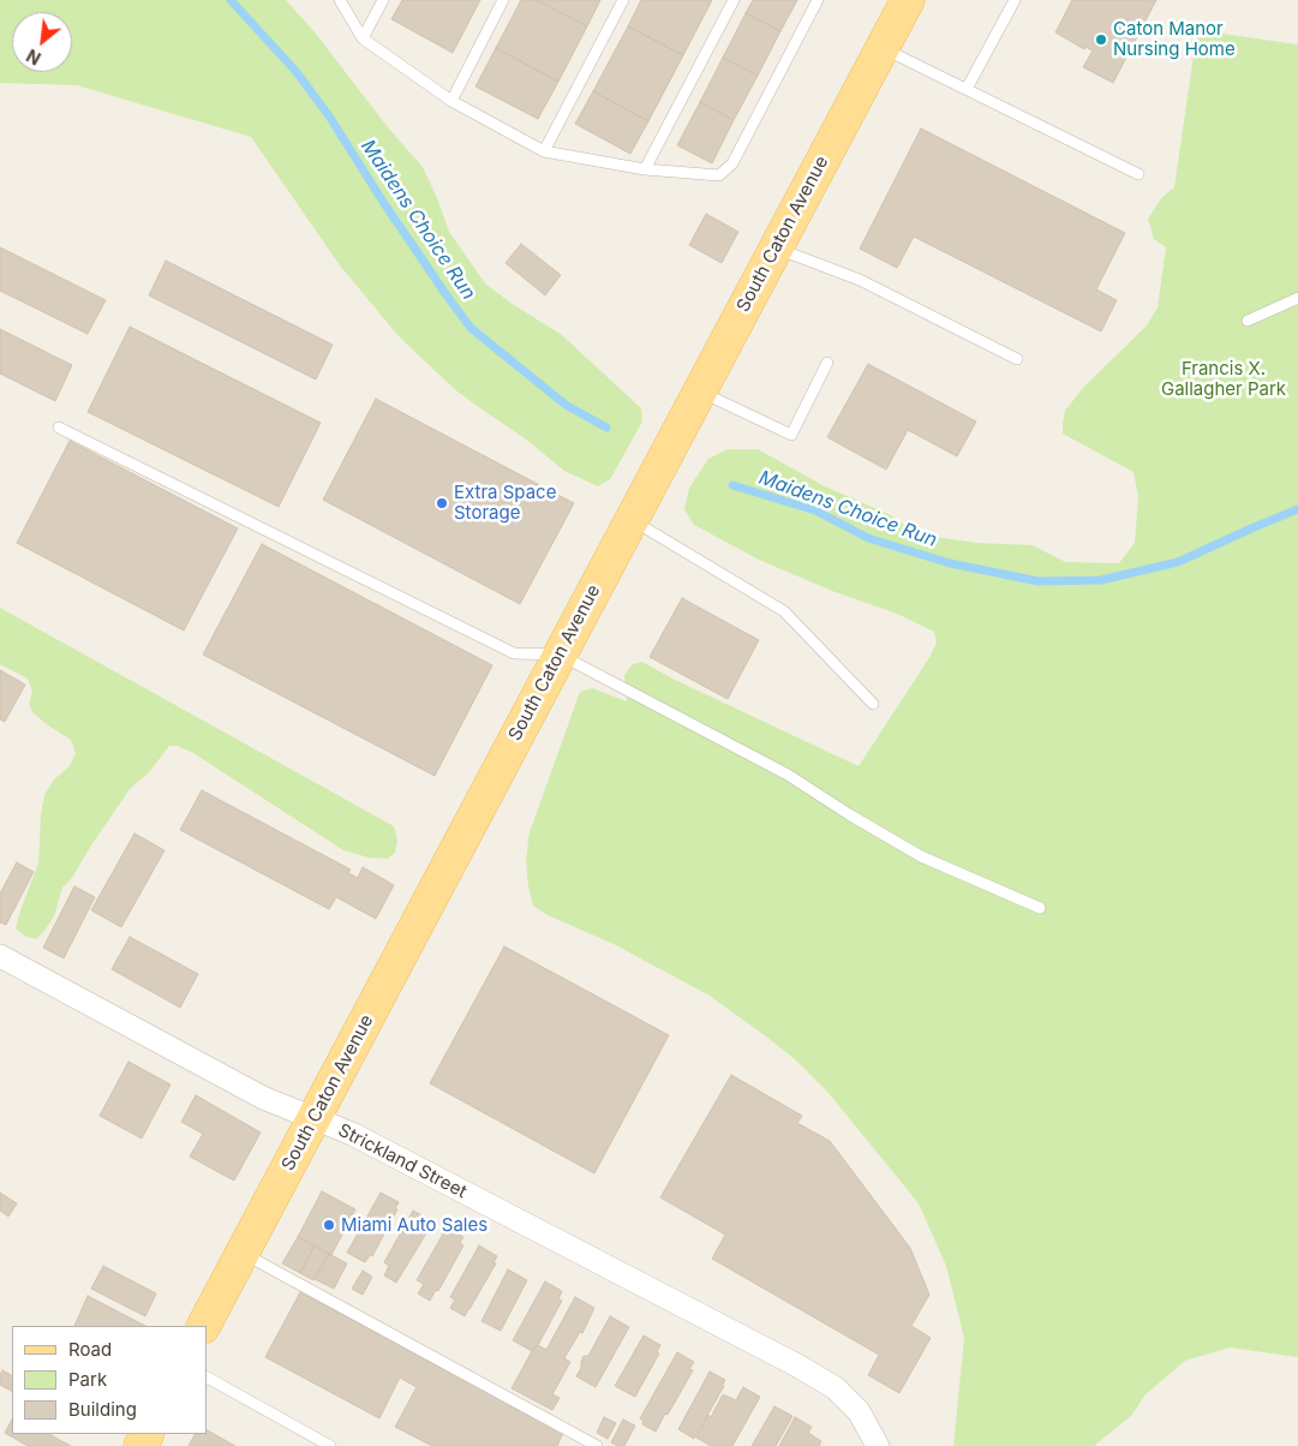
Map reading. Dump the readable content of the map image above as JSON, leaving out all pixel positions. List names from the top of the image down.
{
  "streets": {
    "main road": ["South Caton Avenue"],
    "street": ["Strickland Street"]
  },
  "crossings": [
    ["South Caton Avenue", "Strickland Street"]
  ],
  "water": ["Maidens Choice Run"],
  "parks": ["Francis X. Gallagher Park"],
  "places": ["Caton Manor Nursing Home", "Extra Space Storage", "Miami Auto Sales"],
  "legend": ["Road", "Park", "Building"],
  "north": "bottom left"
}
